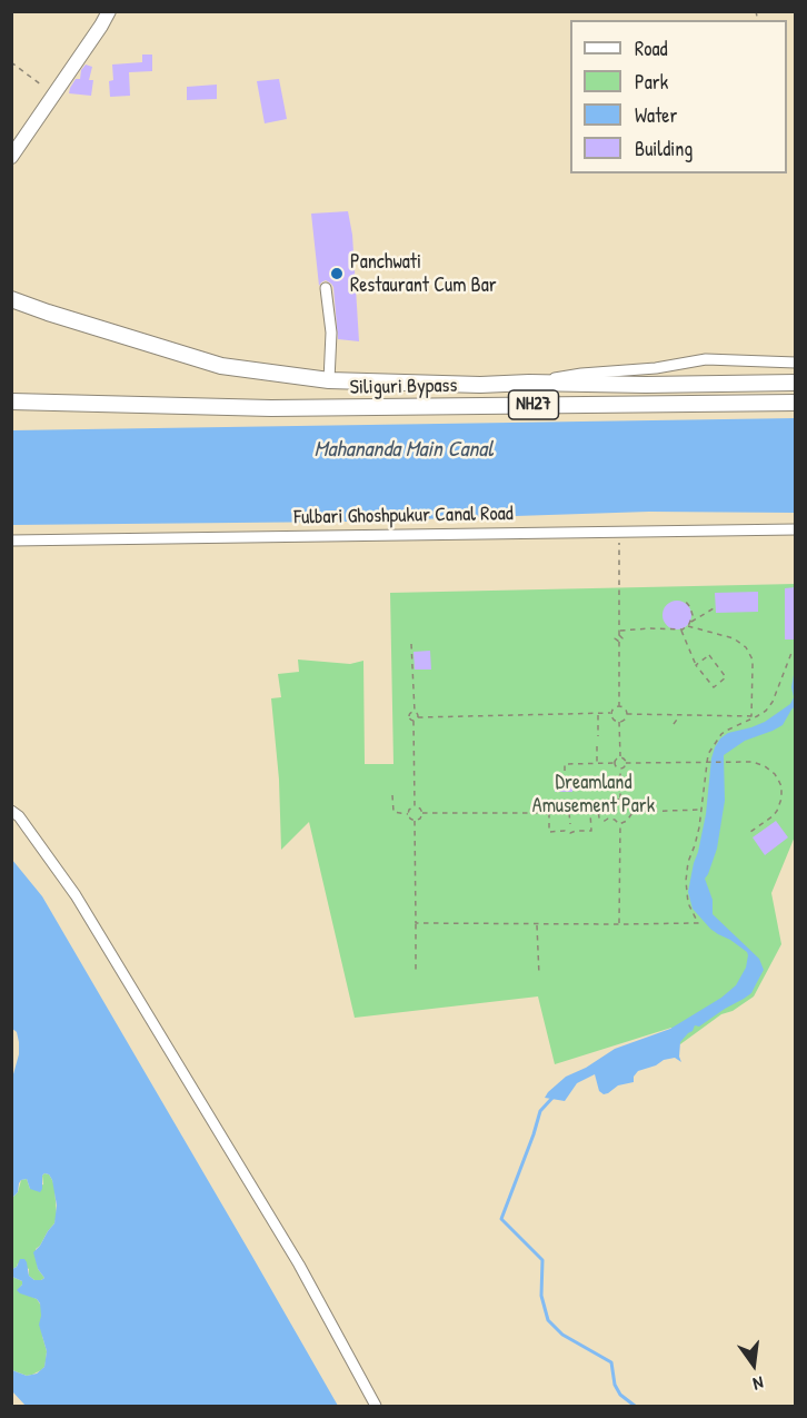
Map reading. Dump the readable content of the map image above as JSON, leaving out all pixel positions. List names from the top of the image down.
{
  "streets": {
    "highway": ["Siliguri Bypass", "NH27"],
    "street": ["Fulbari Ghoshpukur Canal Road"]
  },
  "water": ["Mahananda Main Canal"],
  "parks": ["Dreamland Amusement Park"],
  "places": ["Panchwati Restaurant Cum Bar"],
  "legend": [
    "Road",
    "Park",
    "Water",
    "Building"
  ],
  "north": "bottom"
}
